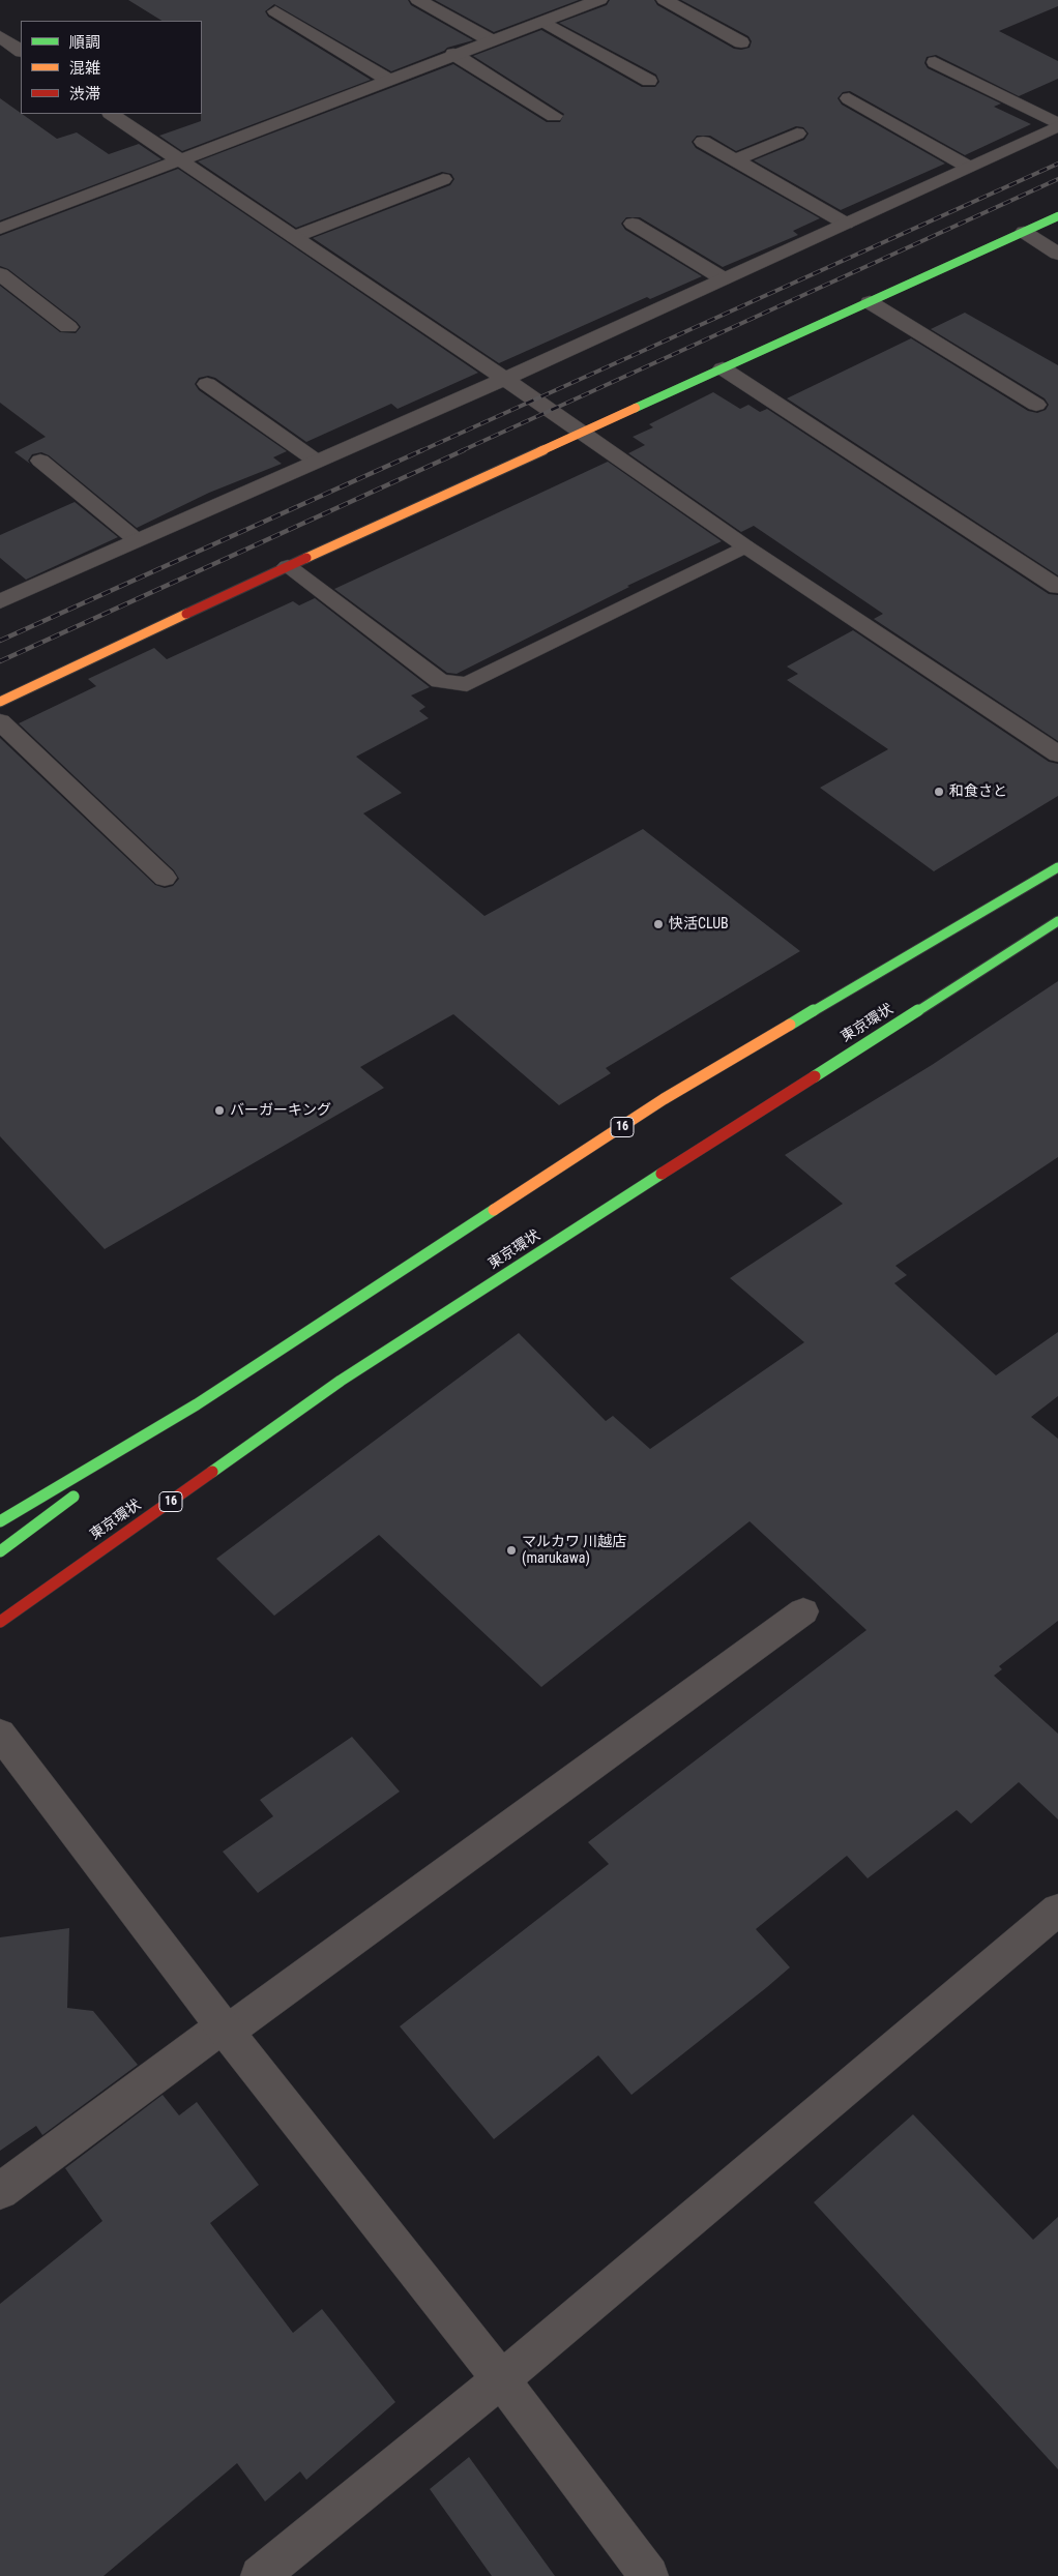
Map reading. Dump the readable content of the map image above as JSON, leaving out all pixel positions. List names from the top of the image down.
{
  "streets": {
    "main road": ["東京環状", "16"]
  },
  "places": [
    "和食さと",
    "快活CLUB",
    "バーガーキング",
    "マルカワ 川越店 (marukawa)"
  ],
  "legend": ["順調", "混雑", "渋滞"]
}
